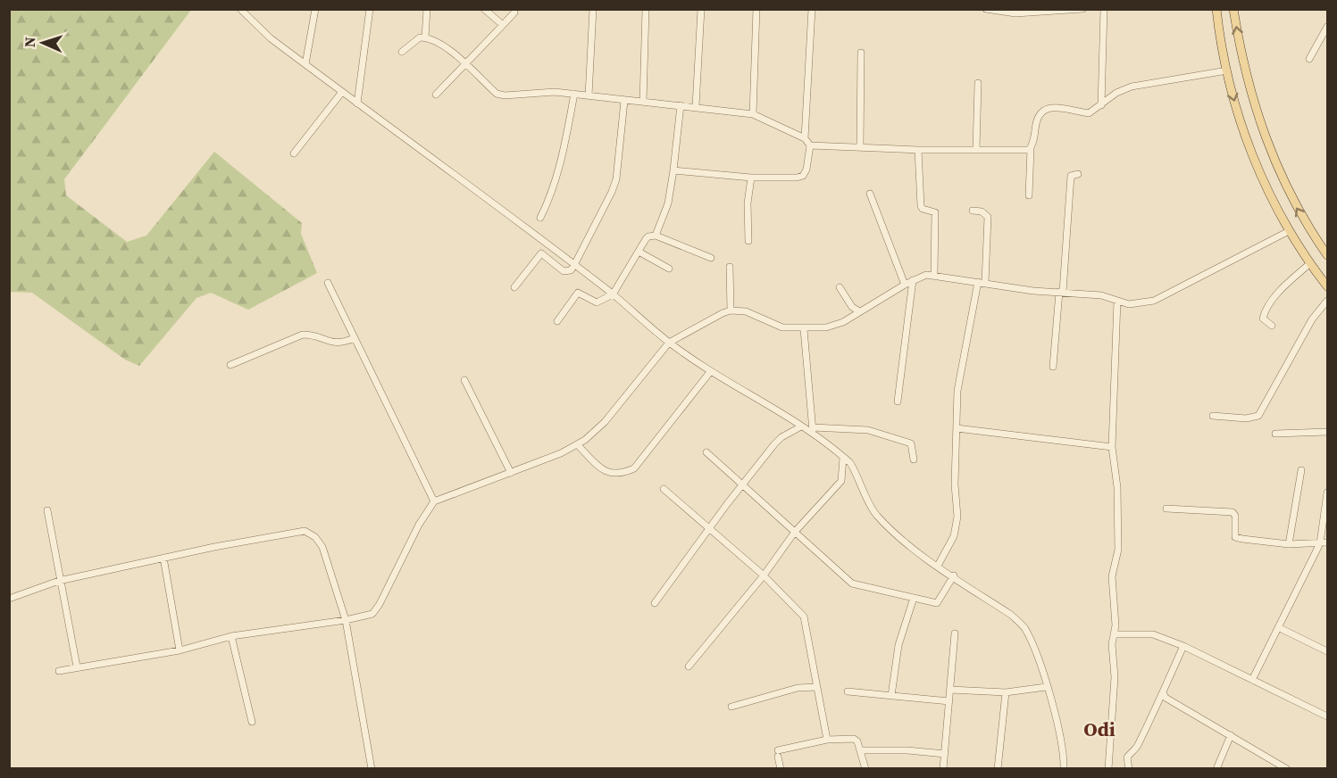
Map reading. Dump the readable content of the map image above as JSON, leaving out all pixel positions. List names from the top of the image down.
{
  "districts": ["Odi"],
  "north": "left"
}
